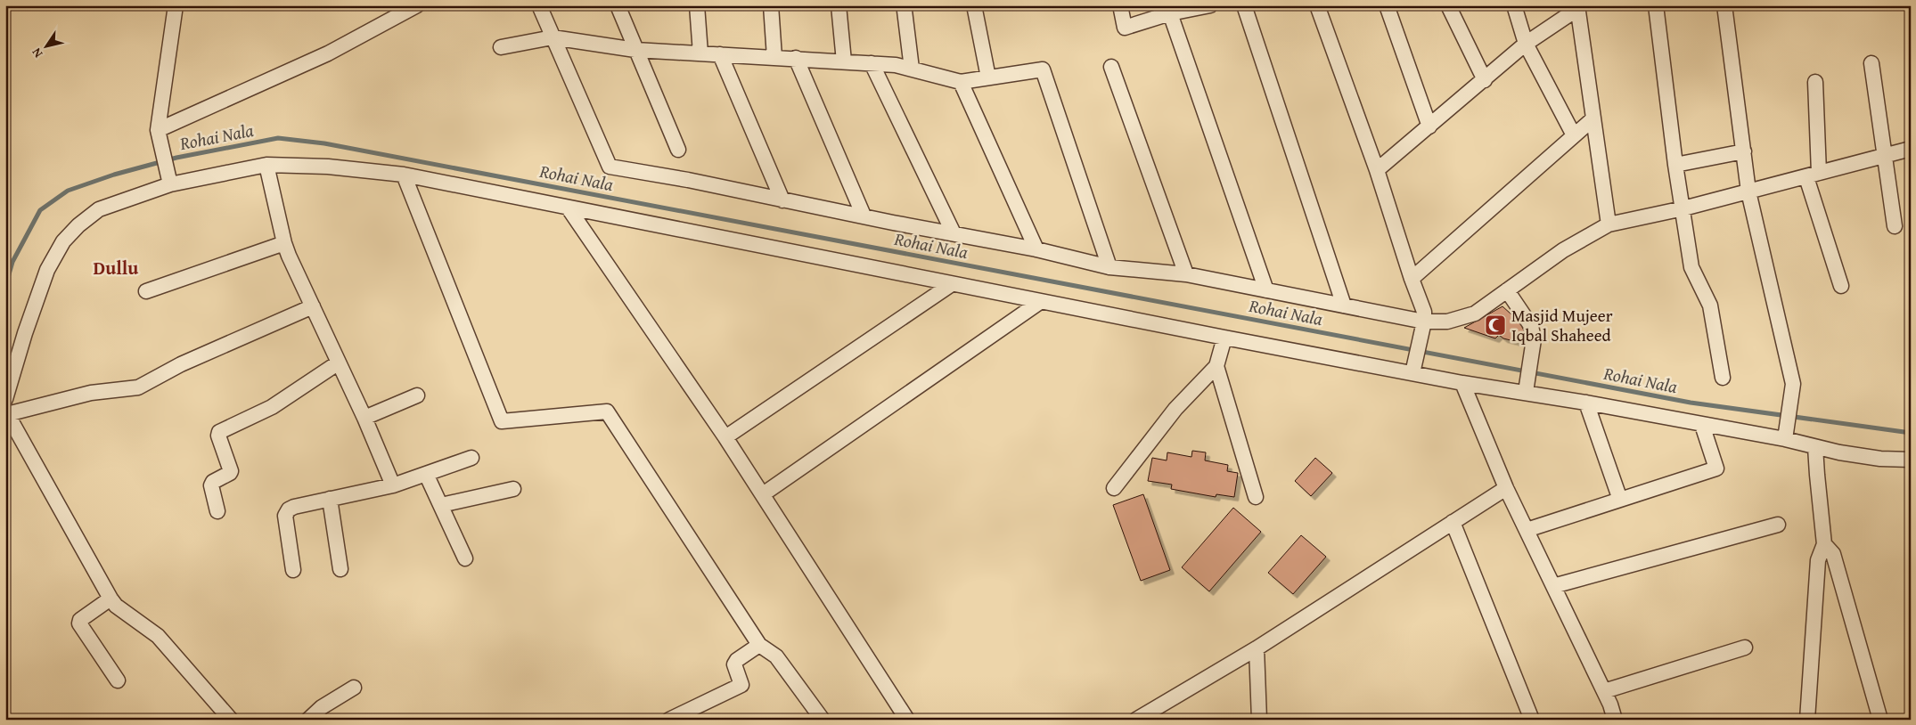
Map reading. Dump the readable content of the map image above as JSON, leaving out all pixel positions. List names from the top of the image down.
{
  "districts": ["Dullu"],
  "water": ["Rohai Nala"],
  "places": {
    "mosque": ["Masjid Mujeer Iqbal Shaheed"]
  },
  "north": "bottom left"
}
